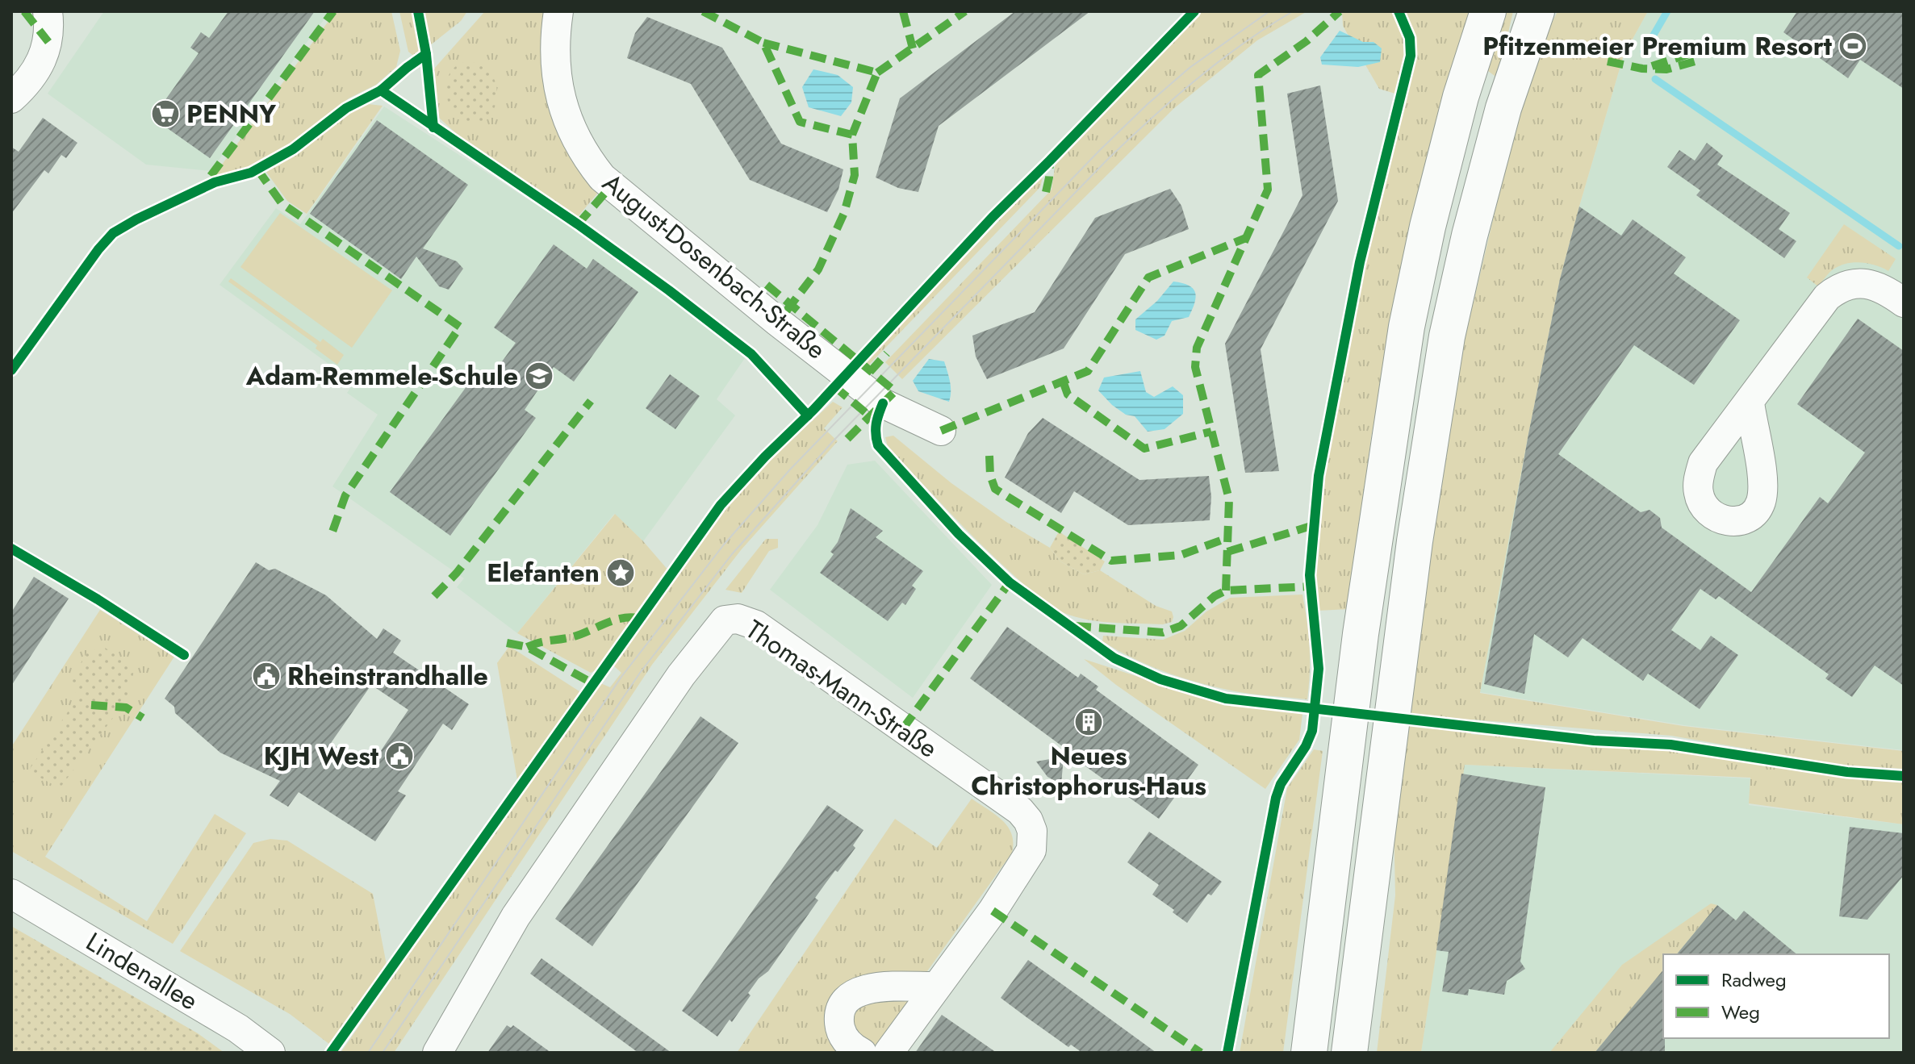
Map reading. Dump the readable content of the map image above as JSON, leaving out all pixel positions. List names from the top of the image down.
{
  "streets": {
    "street": ["August-Dosenbach-Straße", "Thomas-Mann-Straße", "Lindenallee"]
  },
  "places": {
    "sports": ["Pfitzenmeier Premium Resort"],
    "supermarket": ["PENNY"],
    "school or university": ["Adam-Remmele-Schule"],
    "place": ["Elefanten"],
    "public building": ["Rheinstrandhalle", "KJH West"],
    "building": ["Neues Christophorus-Haus"]
  },
  "legend": ["Radweg", "Weg"]
}
